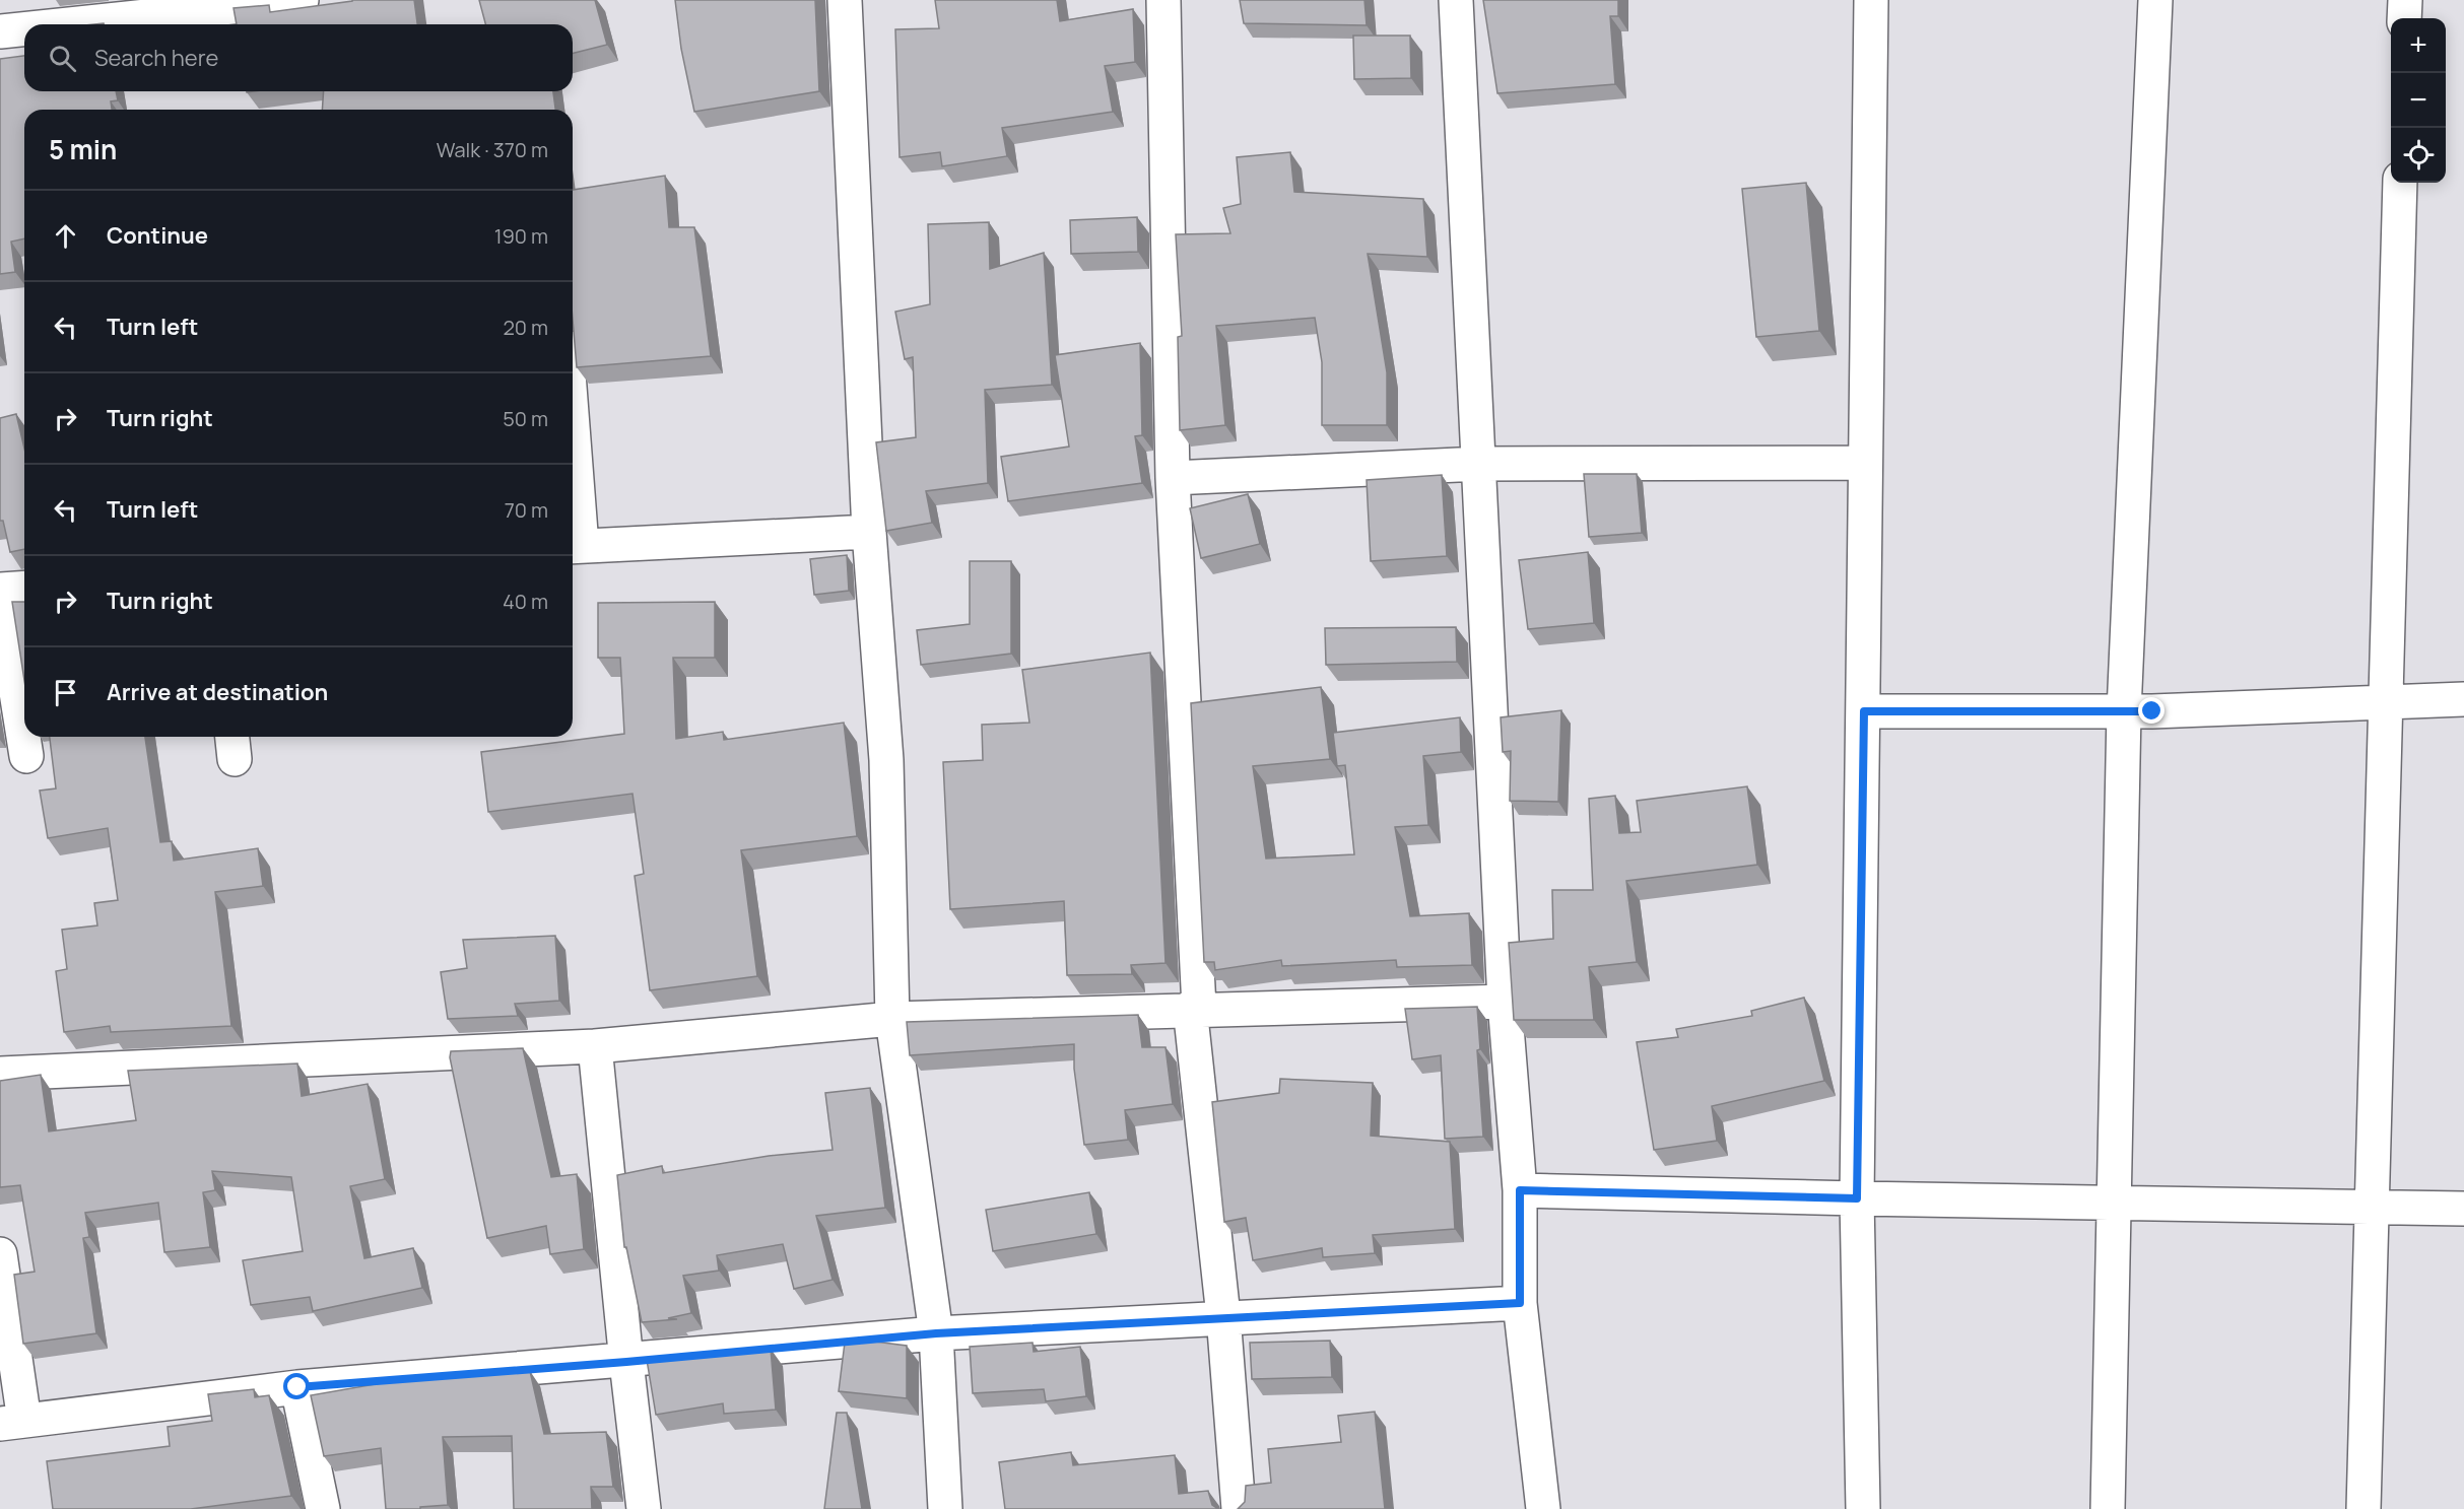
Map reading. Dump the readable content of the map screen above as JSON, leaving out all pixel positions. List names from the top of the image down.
{
  "page": {
    "map_buttons": ["+", "−"],
    "search": "Search here",
    "heading": ["5 min", "Walk · 370 m"],
    "list": [
      ["Continue", "190 m"],
      ["Turn left", "20 m"],
      ["Turn right", "50 m"],
      ["Turn left", "70 m"],
      ["Turn right", "40 m"],
      "Arrive at destination"
    ]
  }
}
